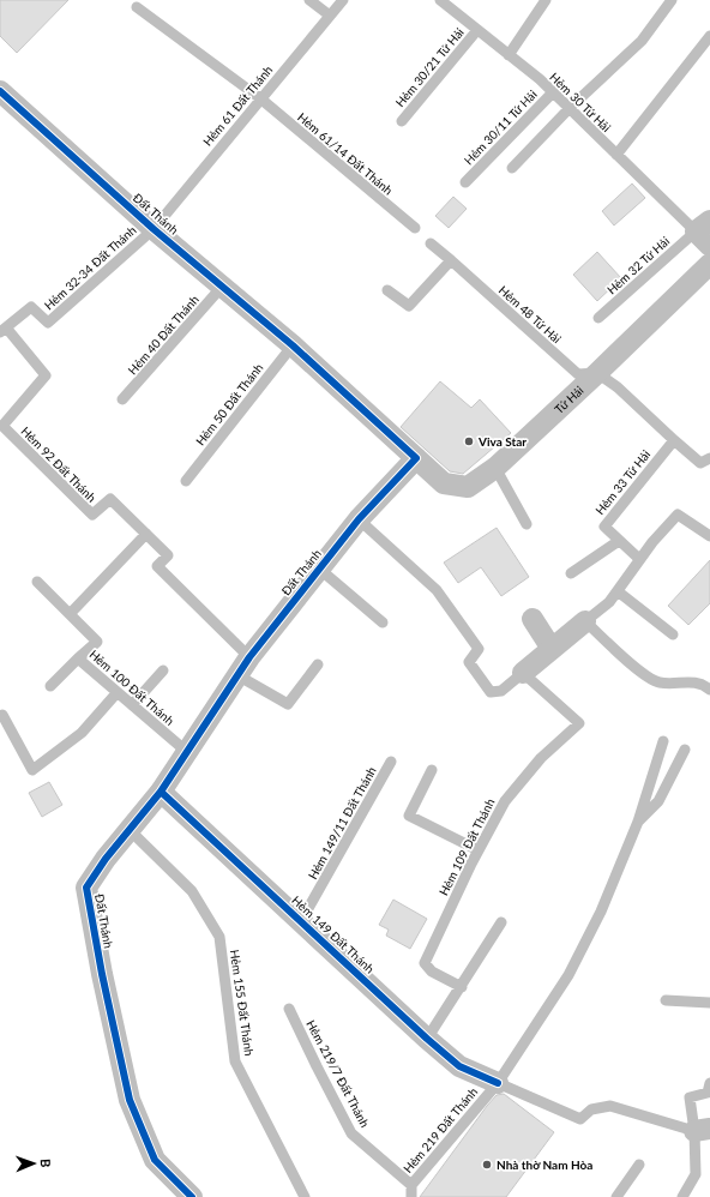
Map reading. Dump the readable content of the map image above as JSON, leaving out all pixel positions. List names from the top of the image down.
{
  "streets": {
    "street": ["Đất Thánh", "Tứ Hải", "Hẻm 149 Đất Thánh"],
    "lane": [
      "Hẻm 30/21 Tứ Hải",
      "Hẻm 30 Tứ Hải",
      "Hẻm 61 Đất Thánh",
      "Hẻm 30/11 Tứ Hải",
      "Hẻm 61/14 Đất Thánh",
      "Hẻm 32 Tứ Hải",
      "Hẻm 32-34 Đất Thánh",
      "Hẻm 48 Tứ Hải",
      "Hẻm 40 Đất Thánh",
      "Hẻm 50 Đất Thánh",
      "Hẻm 92 Đất Thánh",
      "Hẻm 33 Tứ Hải",
      "Hẻm 100 Đất Thánh",
      "Hẻm 149/11 Đất Thánh",
      "Hẻm 109 Đất Thánh",
      "Hẻm 155 Đất Thánh",
      "Hẻm 219/7 Đất Thánh",
      "Hẻm 219 Đất Thánh"
    ]
  },
  "crossings": [
    ["Hẻm 30/21 Tứ Hải", "Hẻm 30 Tứ Hải"],
    ["Hẻm 30 Tứ Hải", "Hẻm 30/11 Tứ Hải"],
    ["Hẻm 30 Tứ Hải", "Hẻm 32 Tứ Hải"],
    ["Hẻm 61 Đất Thánh", "Hẻm 61/14 Đất Thánh"],
    ["Hẻm 61 Đất Thánh", "Đất Thánh"],
    ["Hẻm 61 Đất Thánh", "Hẻm 32-34 Đất Thánh"],
    ["Đất Thánh", "Hẻm 32-34 Đất Thánh"],
    ["Đất Thánh", "Hẻm 40 Đất Thánh"],
    ["Đất Thánh", "Tứ Hải"],
    ["Đất Thánh", "Hẻm 50 Đất Thánh"],
    ["Đất Thánh", "Hẻm 92 Đất Thánh"],
    ["Đất Thánh", "Hẻm 100 Đất Thánh"],
    ["Đất Thánh", "Hẻm 149 Đất Thánh"],
    ["Đất Thánh", "Hẻm 155 Đất Thánh"],
    ["Hẻm 32-34 Đất Thánh", "Hẻm 92 Đất Thánh"],
    ["Hẻm 48 Tứ Hải", "Tứ Hải"],
    ["Hẻm 149/11 Đất Thánh", "Hẻm 149 Đất Thánh"],
    ["Hẻm 149 Đất Thánh", "Hẻm 219 Đất Thánh"],
    ["Hẻm 219/7 Đất Thánh", "Hẻm 219 Đất Thánh"]
  ],
  "places": ["Viva Star", "Nhà thờ Nam Hòa"],
  "north": "right"
}
